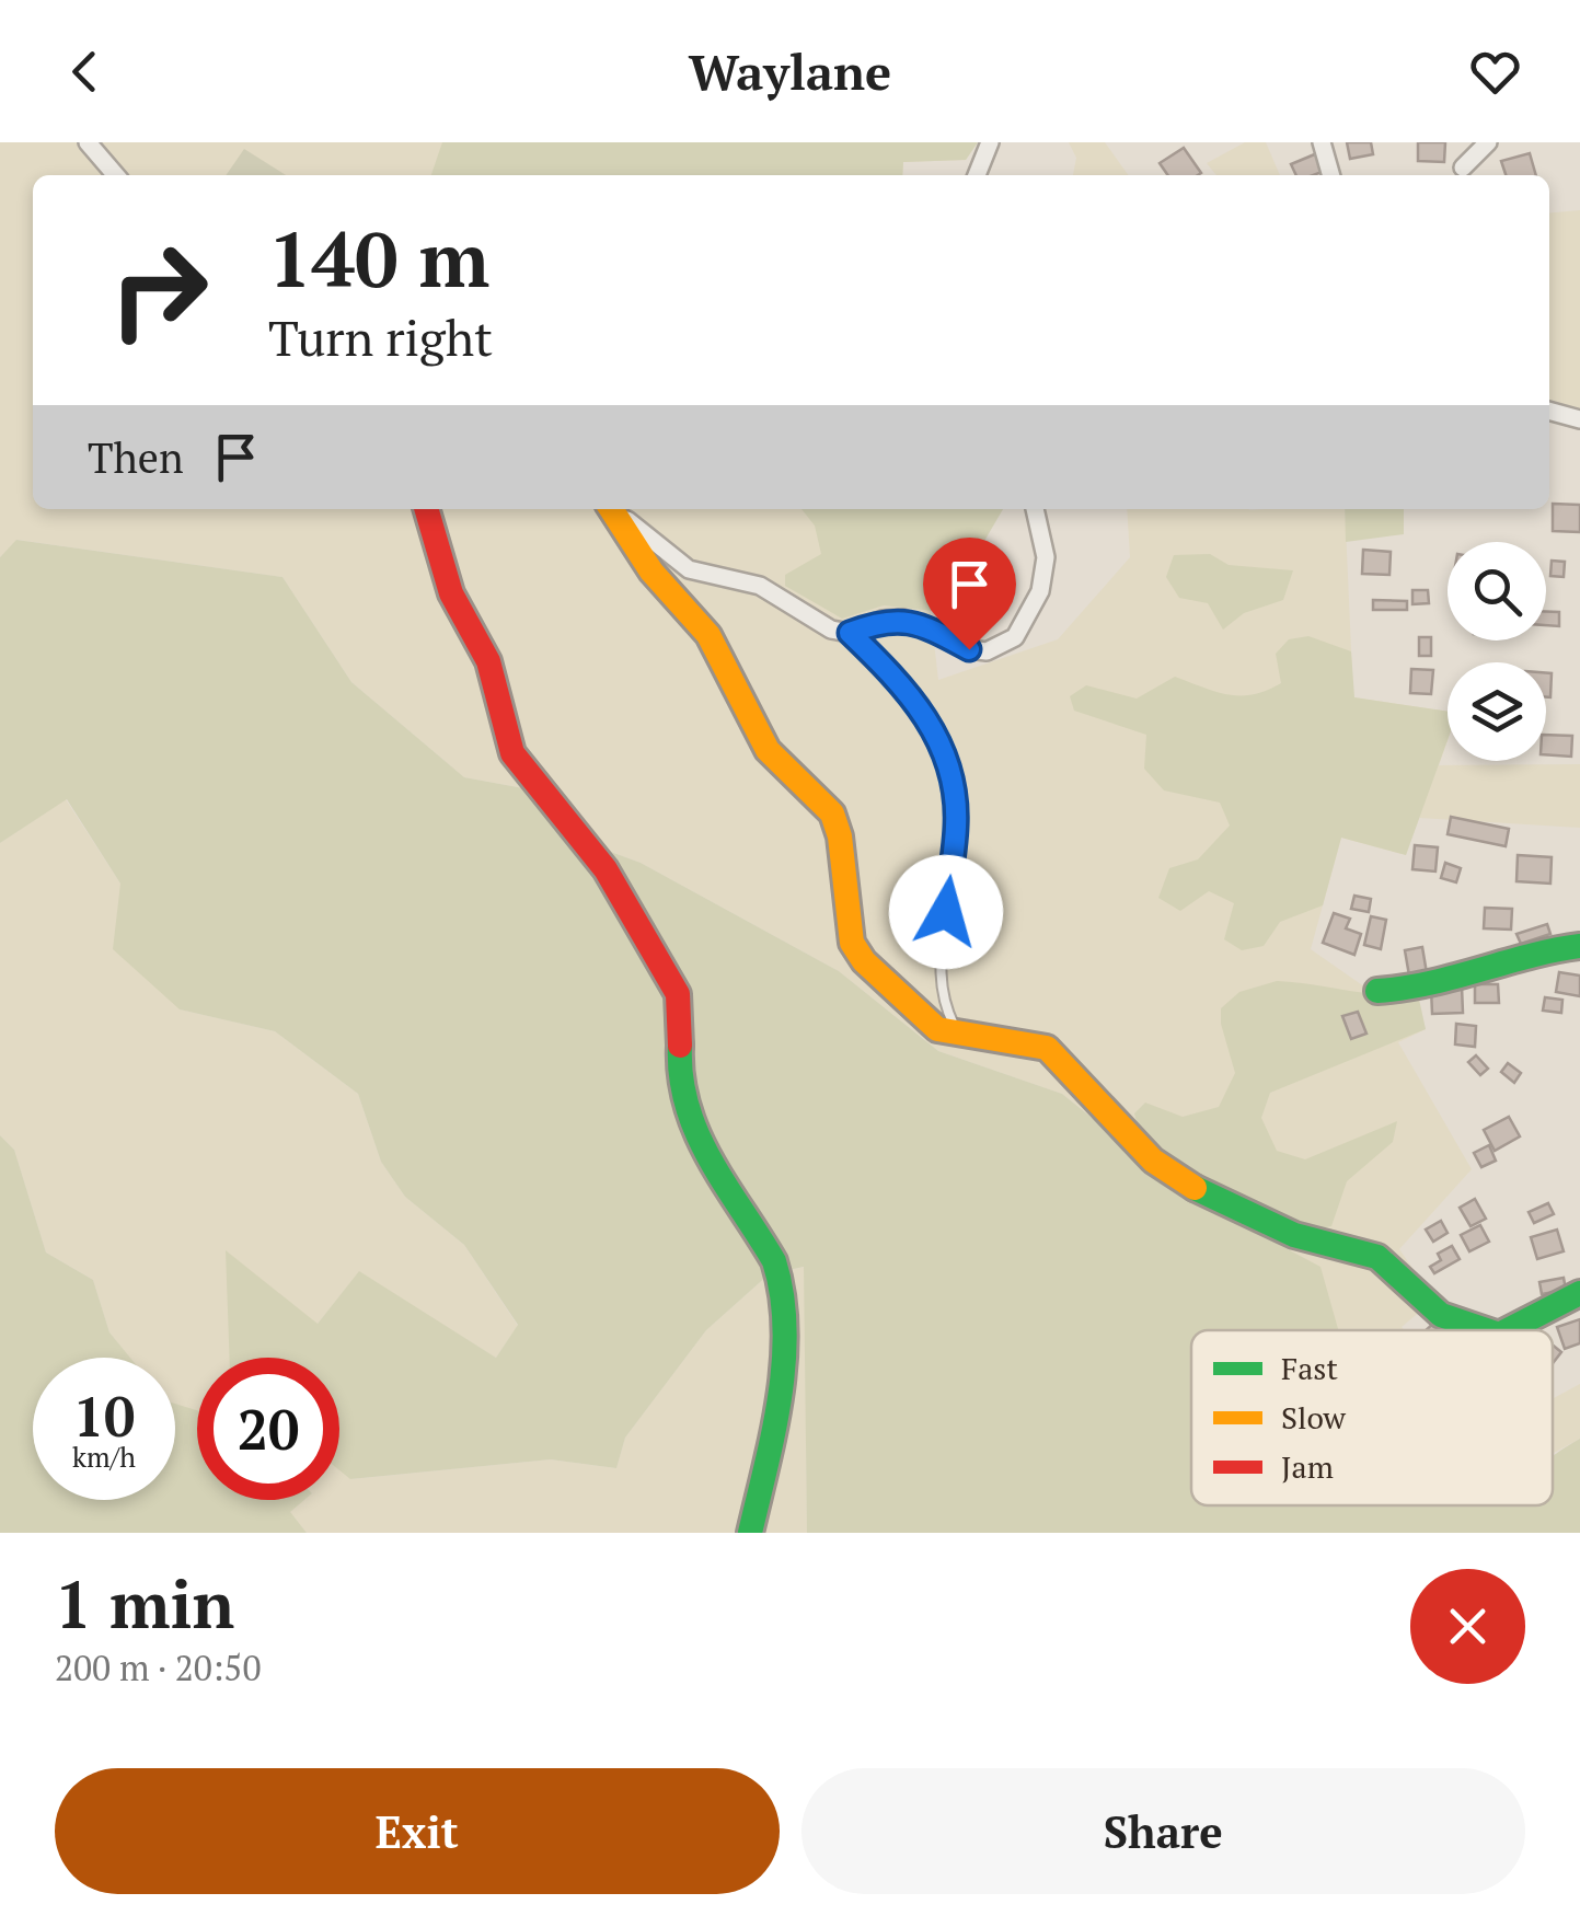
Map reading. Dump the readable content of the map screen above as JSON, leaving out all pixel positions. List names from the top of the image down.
{
  "legend": ["Fast", "Slow", "Jam"],
  "page": {
    "header": "Waylane",
    "turn": ["140 m", "Turn right"],
    "then": "Then",
    "speed": "10 km/h",
    "limit": "20",
    "heading": ["1 min", "200 m · 20:50"],
    "buttons": ["Exit", "Share"]
  }
}
